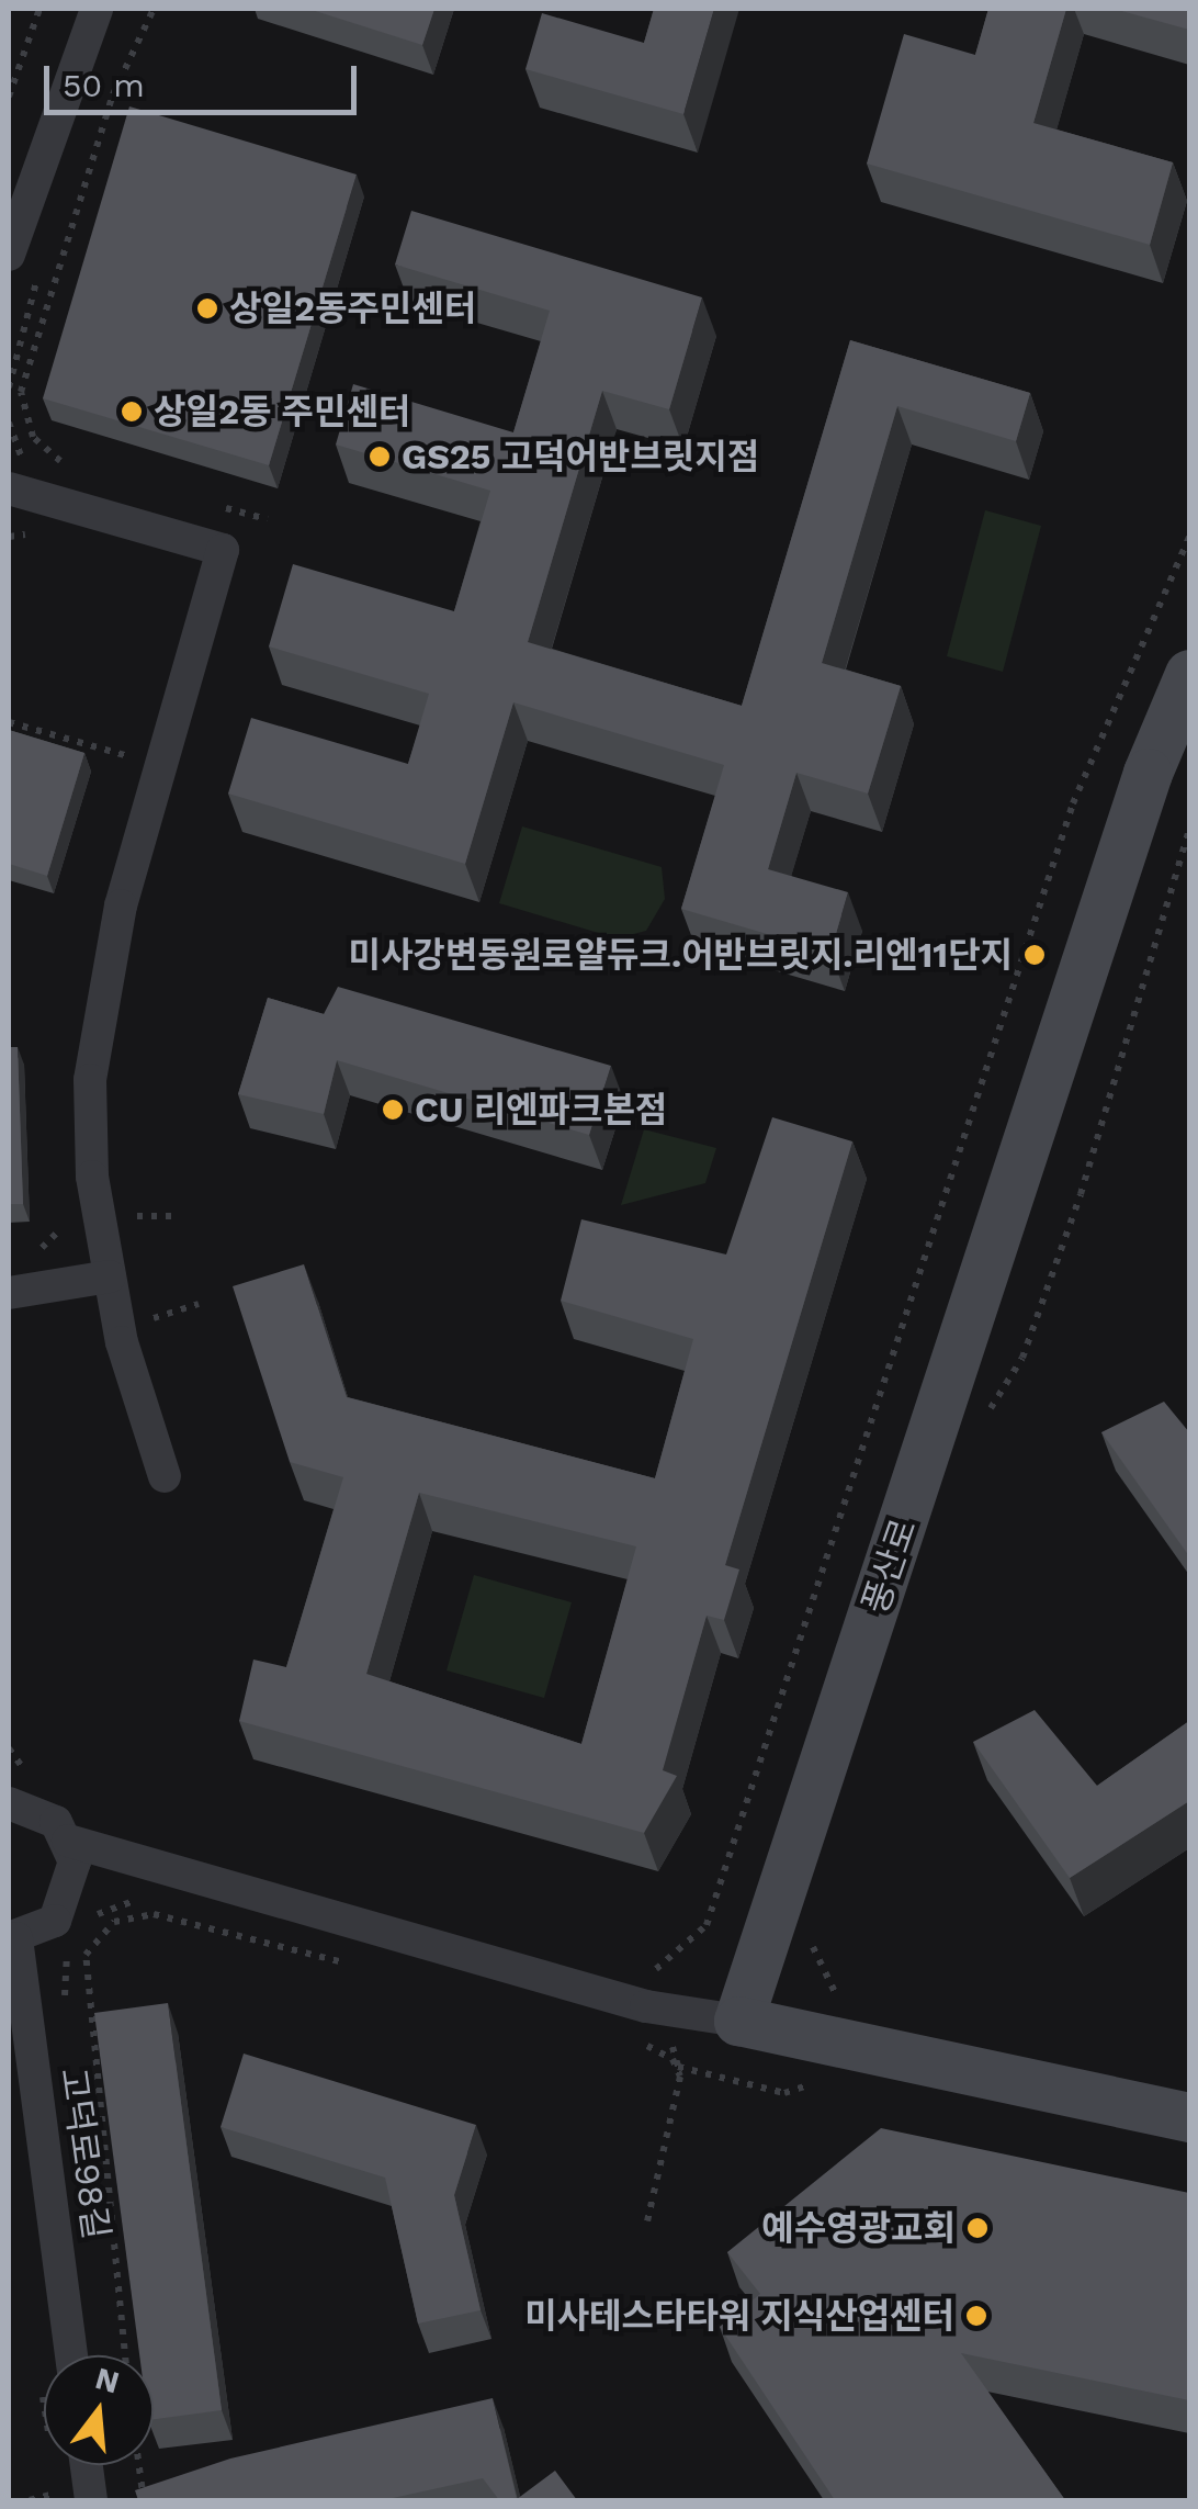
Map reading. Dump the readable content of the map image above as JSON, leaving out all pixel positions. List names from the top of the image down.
{
  "streets": {
    "street": ["풍산로", "고덕로98길"]
  },
  "places": [
    "상일2동주민센터",
    "상일2동 주민센터",
    "GS25 고덕어반브릿지점",
    "미사강변동원로얄듀크.어반브릿지.리엔11단지",
    "CU 리엔파크본점",
    "예수영광교회",
    "미사테스타타워 지식산업센터"
  ],
  "scale_bar": "50 m",
  "north": "top"
}
